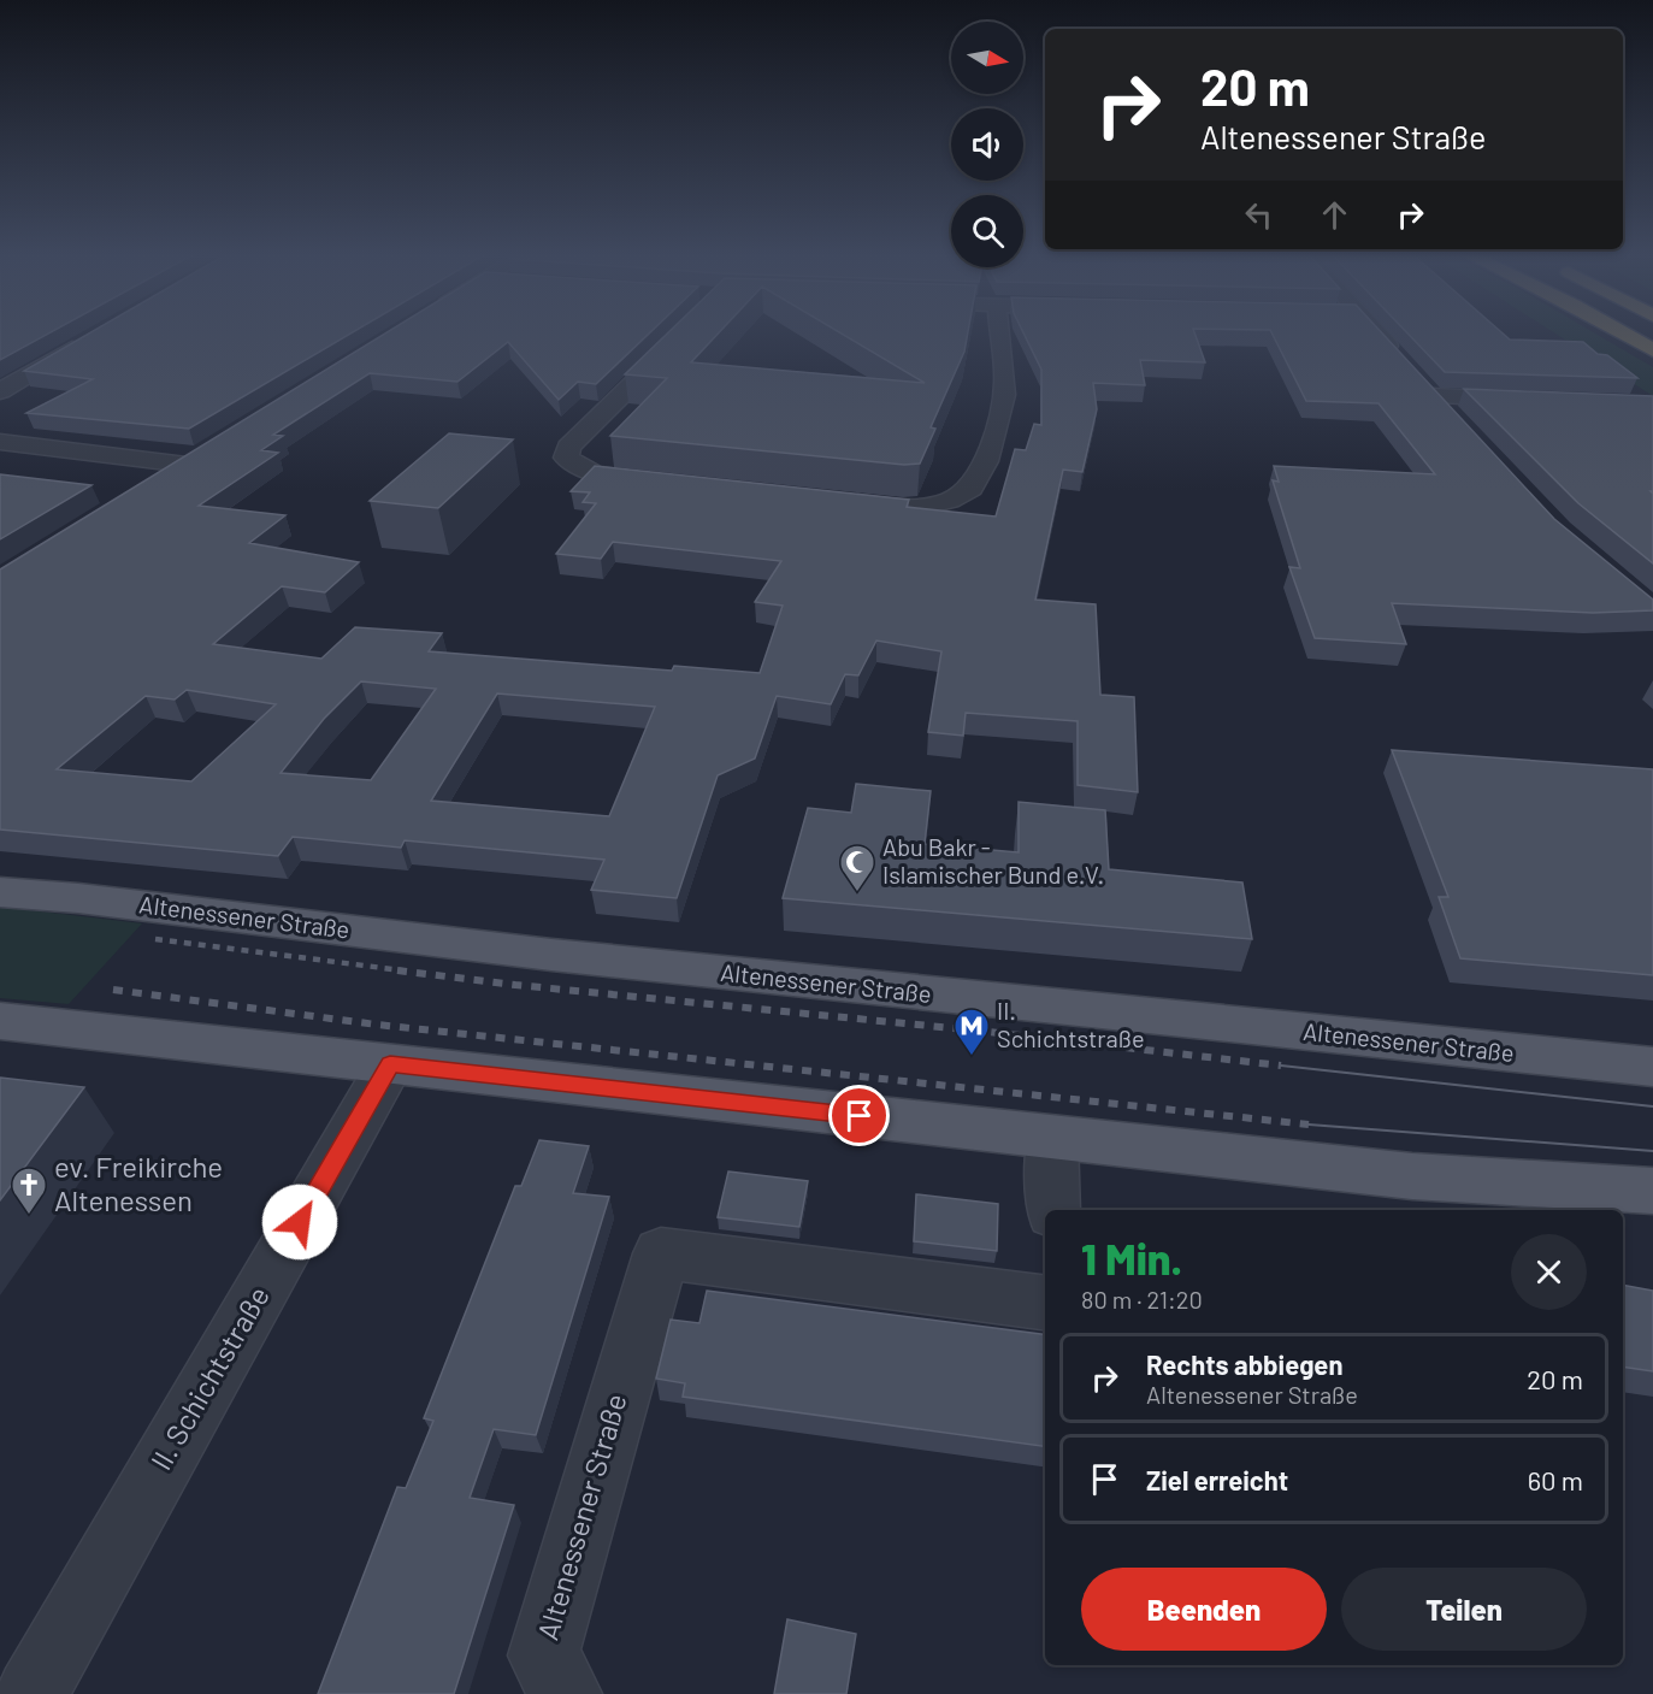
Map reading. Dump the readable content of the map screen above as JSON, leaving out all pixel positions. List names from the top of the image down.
{
  "streets": {
    "main road": ["Altenessener Straße"],
    "street": ["II. Schichtstraße"]
  },
  "places": {
    "mosque": ["Abu Bakr - Islamischer Bund e.V."],
    "metro station": ["II. Schichtstraße"],
    "church": ["ev. Freikirche Altenessen"]
  },
  "north": "right",
  "page": {
    "turn": ["20 m", "Altenessener Straße"],
    "heading": ["1 Min.", "80 m · 21:20"],
    "list": [
      {
        "name": "Rechts abbiegen",
        "note": "Altenessener Straße",
        "value": "20 m"
      },
      {
        "name": "Ziel erreicht",
        "value": "60 m"
      }
    ],
    "buttons": ["Beenden", "Teilen"]
  }
}
